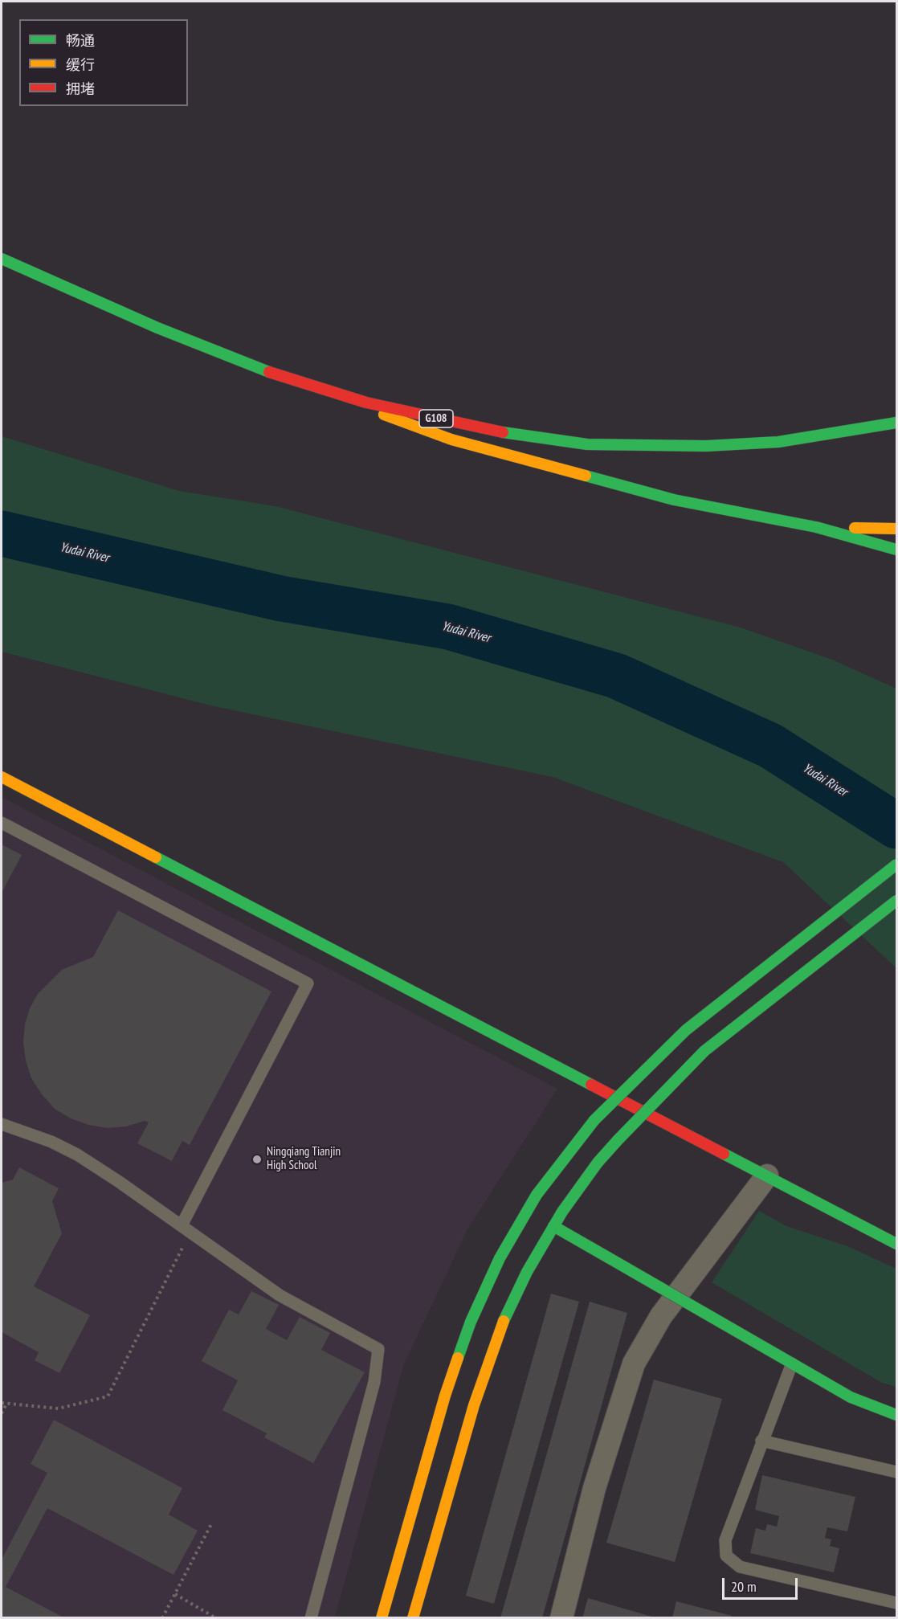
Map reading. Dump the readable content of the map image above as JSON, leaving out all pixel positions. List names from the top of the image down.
{
  "streets": {
    "main road": ["G108"]
  },
  "water": ["Yudai River"],
  "places": ["Ningqiang Tianjin High School"],
  "legend": ["畅通", "缓行", "拥堵"],
  "scale_bar": "20 m"
}
